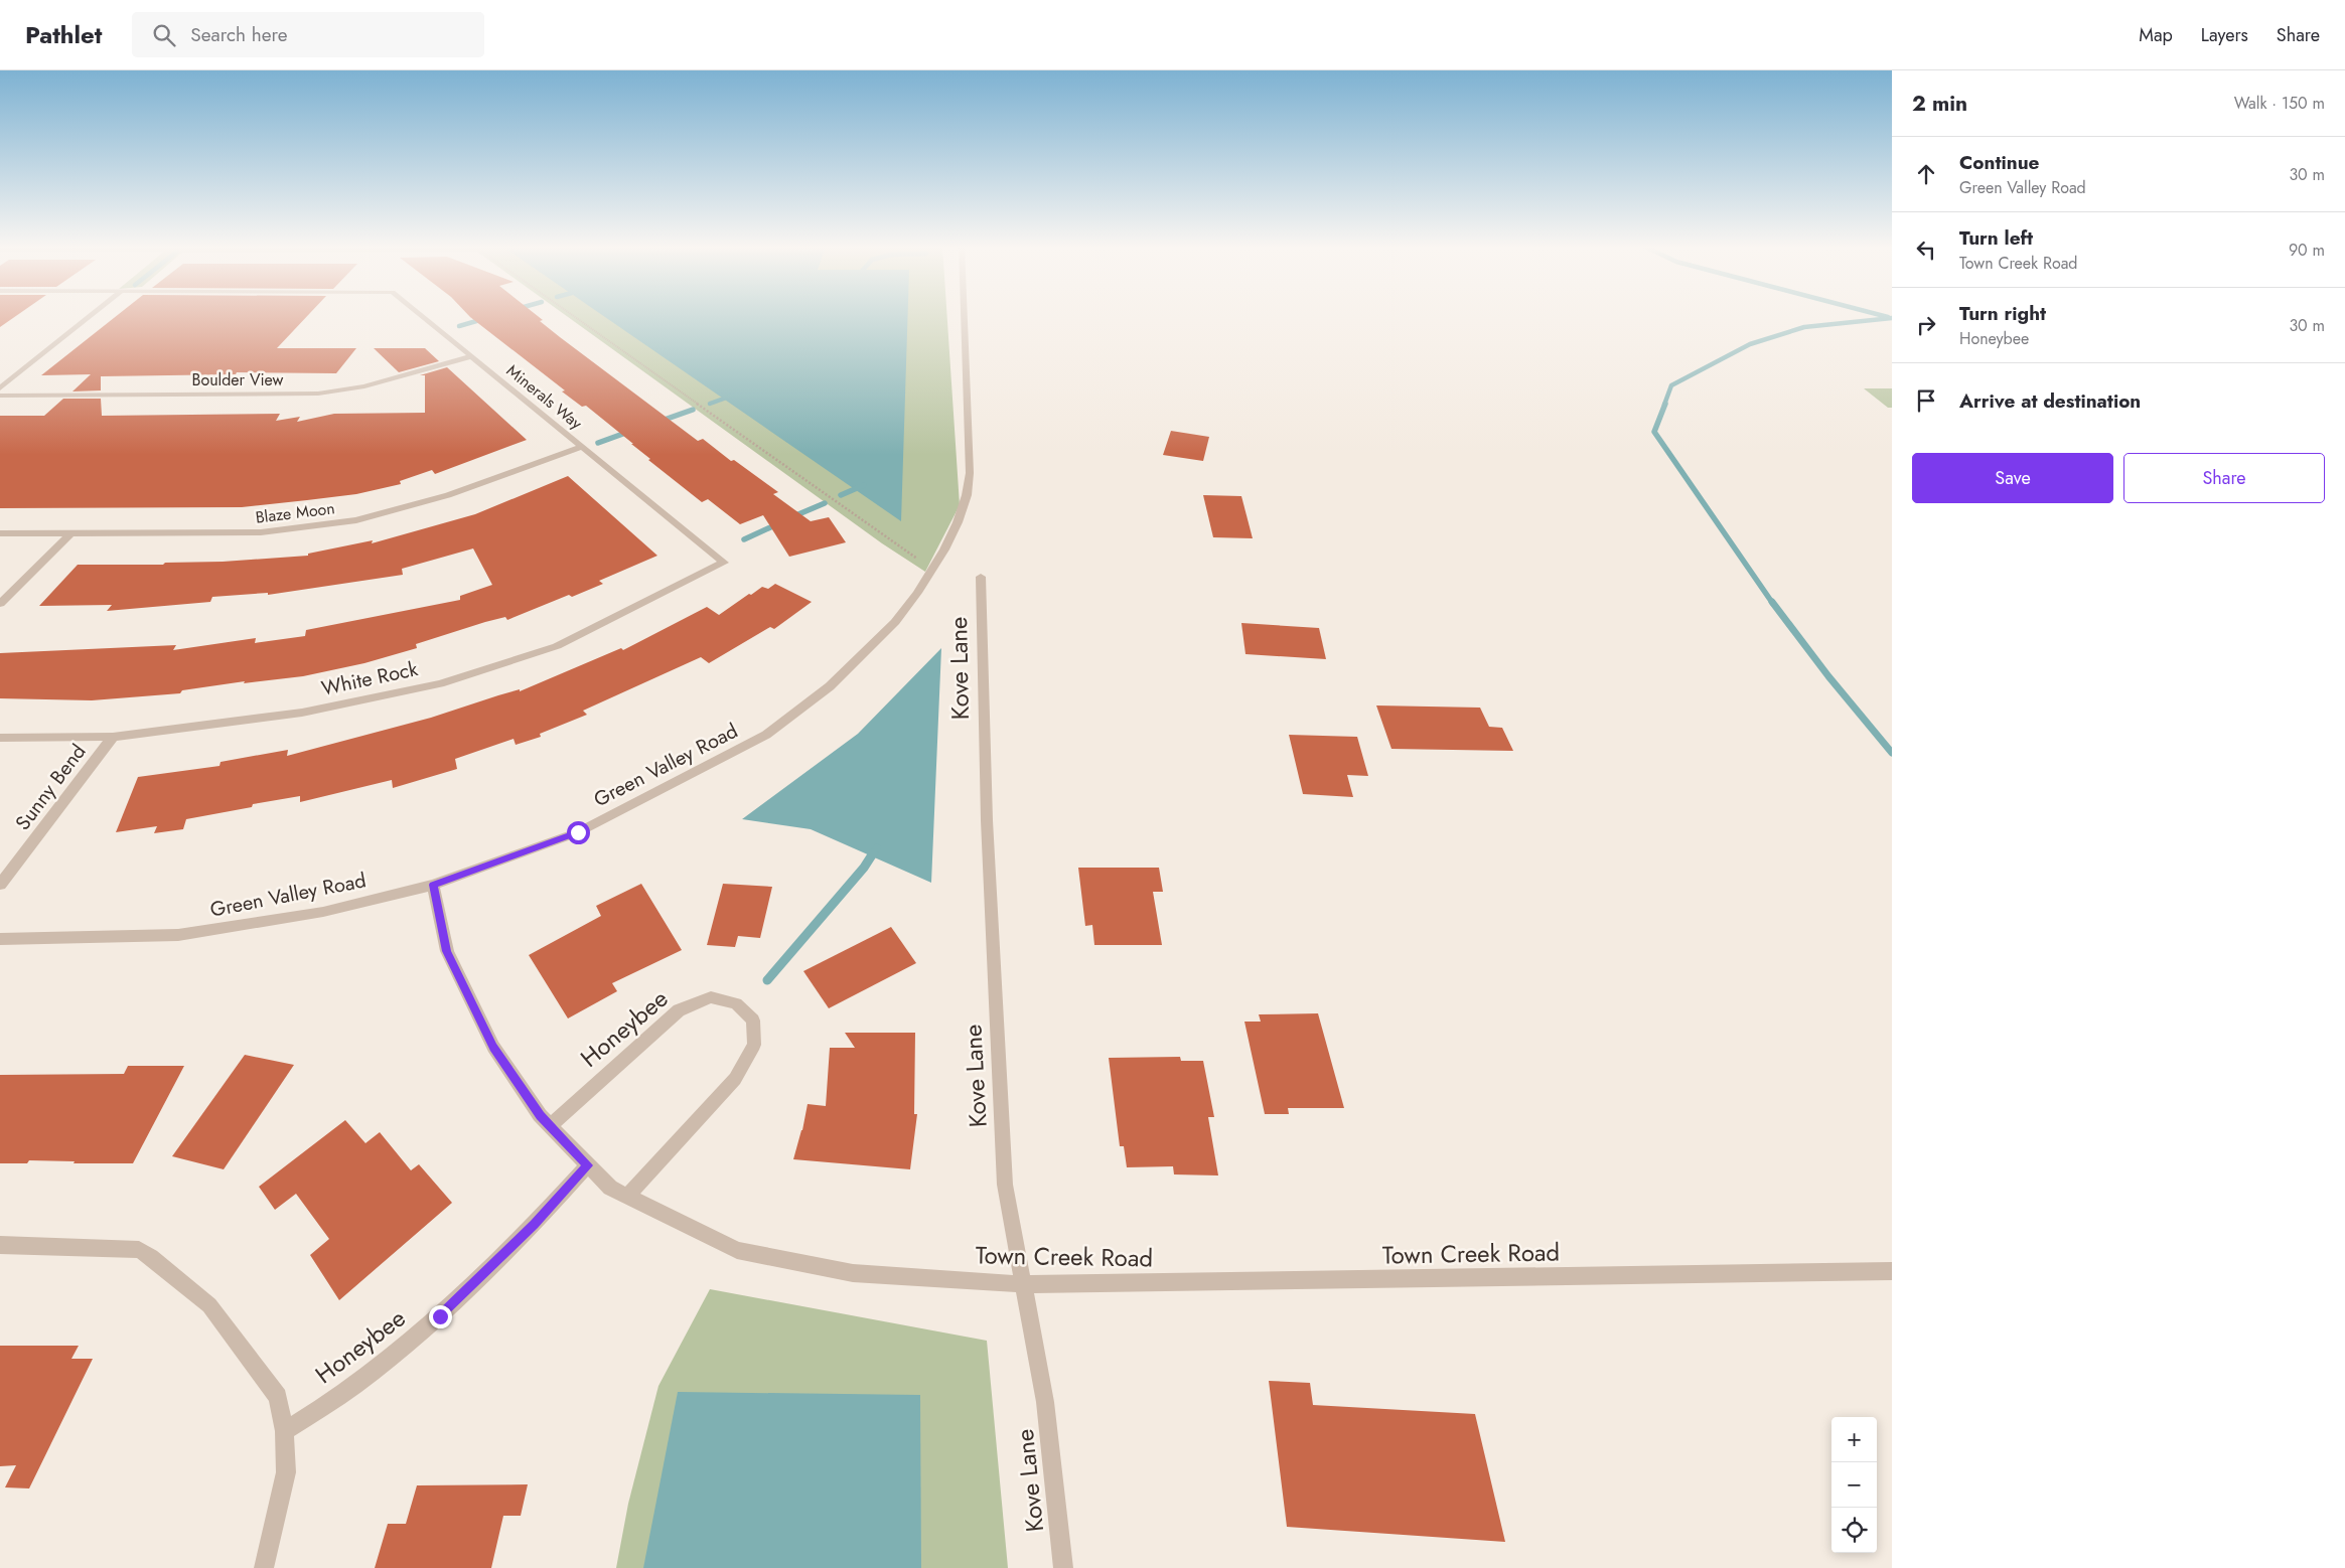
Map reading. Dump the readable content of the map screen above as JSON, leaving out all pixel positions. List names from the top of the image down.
{
  "streets": {
    "street": [
      "Boulder View",
      "Minerals Way",
      "Blaze Moon",
      "Kove Lane",
      "White Rock",
      "Green Valley Road",
      "Sunny Bend",
      "Honeybee",
      "Town Creek Road"
    ]
  },
  "crossings": [
    ["Boulder View", "Minerals Way"],
    ["Minerals Way", "Blaze Moon"],
    ["Minerals Way", "White Rock"],
    ["Kove Lane", "Town Creek Road"],
    ["White Rock", "Sunny Bend"],
    ["Green Valley Road", "Town Creek Road"],
    ["Honeybee", "Town Creek Road"]
  ],
  "page": {
    "header": "Pathlet",
    "search": "Search here",
    "nav": ["Map", "Layers", "Share"],
    "heading": ["2 min", "Walk · 150 m"],
    "list": [
      ["Continue", "Green Valley Road", "30 m"],
      ["Turn left", "Town Creek Road", "90 m"],
      ["Turn right", "Honeybee", "30 m"],
      "Arrive at destination"
    ],
    "buttons": ["Save", "Share"],
    "map_buttons": ["+", "−"]
  }
}
